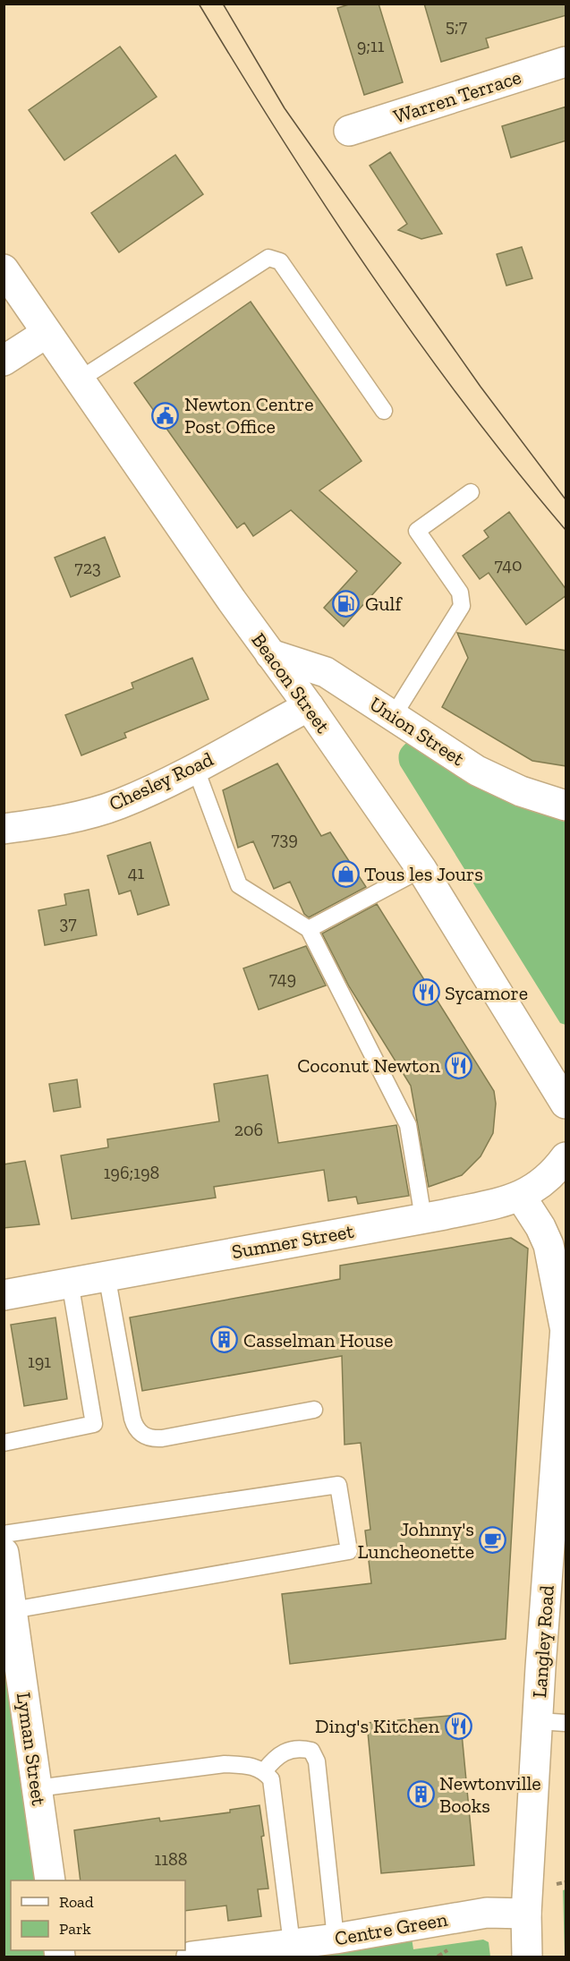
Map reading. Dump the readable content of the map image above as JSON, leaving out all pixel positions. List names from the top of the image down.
{
  "streets": {
    "street": [
      "Warren Terrace",
      "Beacon Street",
      "Union Street",
      "Chesley Road",
      "Sumner Street",
      "Langley Road",
      "Lyman Street",
      "Centre Green"
    ]
  },
  "crossings": [
    ["Beacon Street", "Union Street"],
    ["Beacon Street", "Chesley Road"],
    ["Sumner Street", "Langley Road"],
    ["Langley Road", "Centre Green"]
  ],
  "places": {
    "public building": ["Newton Centre Post Office"],
    "fuel station": ["Gulf"],
    "shop": ["Tous les Jours"],
    "restaurant": ["Sycamore", "Coconut Newton", "Ding's Kitchen"],
    "building": ["Casselman House", "Newtonville Books"],
    "cafe": ["Johnny's Luncheonette"]
  },
  "house_numbers": [
    "5;7",
    "9;11",
    "740",
    "723",
    "739",
    "41",
    "37",
    "749",
    "206",
    "196;198",
    "191",
    "1188"
  ],
  "legend": ["Road", "Park"]
}
